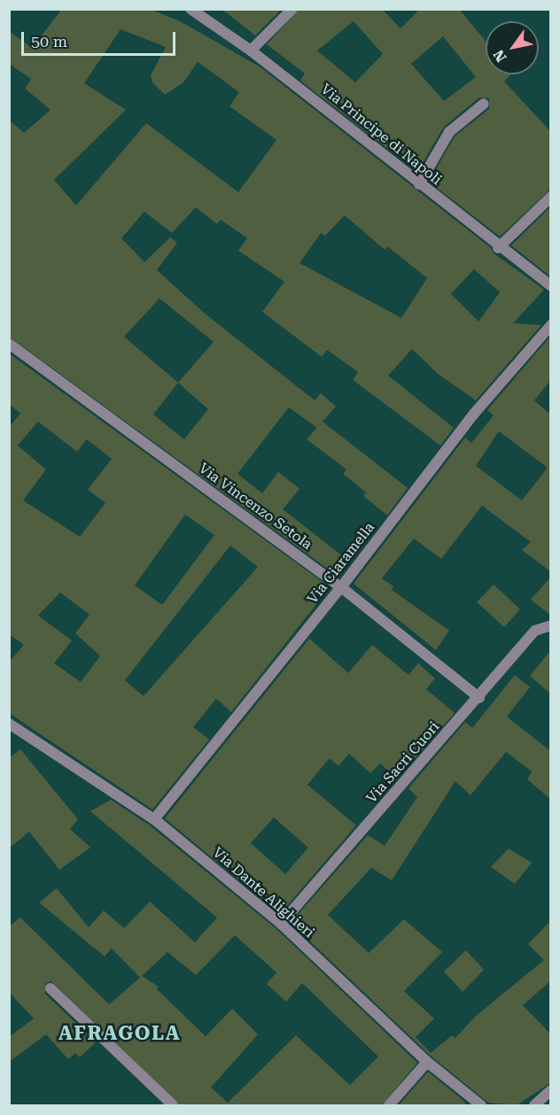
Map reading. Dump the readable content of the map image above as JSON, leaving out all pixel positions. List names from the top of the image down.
{
  "streets": {
    "street": [
      "Via Principe di Napoli",
      "Via Vincenzo Setola",
      "Via Ciaramella",
      "Via Sacri Cuori",
      "Via Dante Alighieri"
    ]
  },
  "crossings": [
    ["Via Vincenzo Setola", "Via Ciaramella"],
    ["Via Vincenzo Setola", "Via Sacri Cuori"],
    ["Via Ciaramella", "Via Dante Alighieri"],
    ["Via Sacri Cuori", "Via Dante Alighieri"]
  ],
  "districts": ["AFRAGOLA"],
  "scale_bar": "50 m",
  "north": "bottom left"
}
